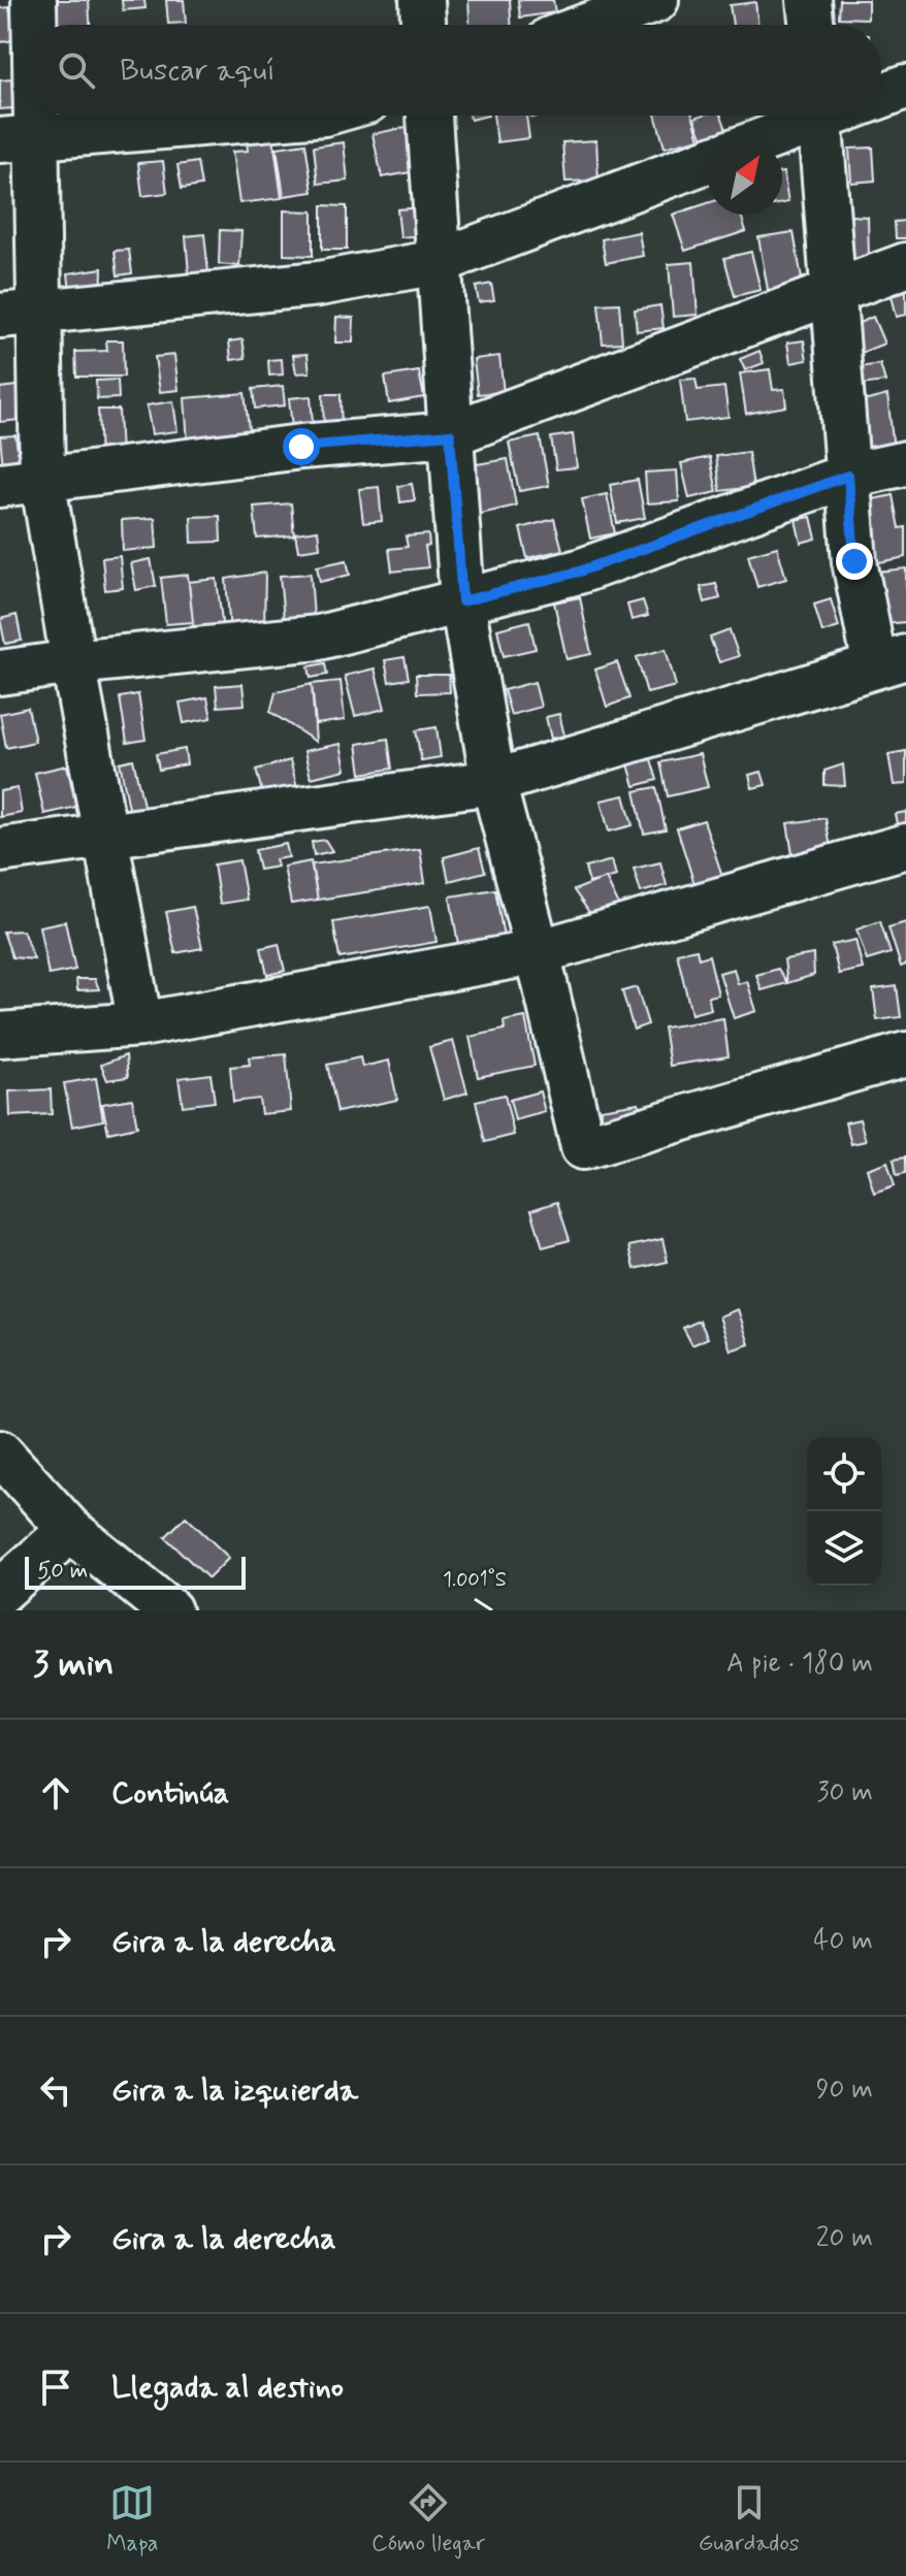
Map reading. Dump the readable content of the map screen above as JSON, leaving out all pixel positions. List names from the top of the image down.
{
  "scale_bar": "50 m",
  "north": "top right",
  "page": {
    "search": "Buscar aquí",
    "scale": "50 m",
    "heading": ["3 min", "A pie · 180 m"],
    "list": [
      ["Continúa", "30 m"],
      ["Gira a la derecha", "40 m"],
      ["Gira a la izquierda", "90 m"],
      ["Gira a la derecha", "20 m"],
      "Llegada al destino"
    ],
    "nav": ["Mapa", "Cómo llegar", "Guardados"]
  },
  "coordinates": ["1.001°S"]
}
